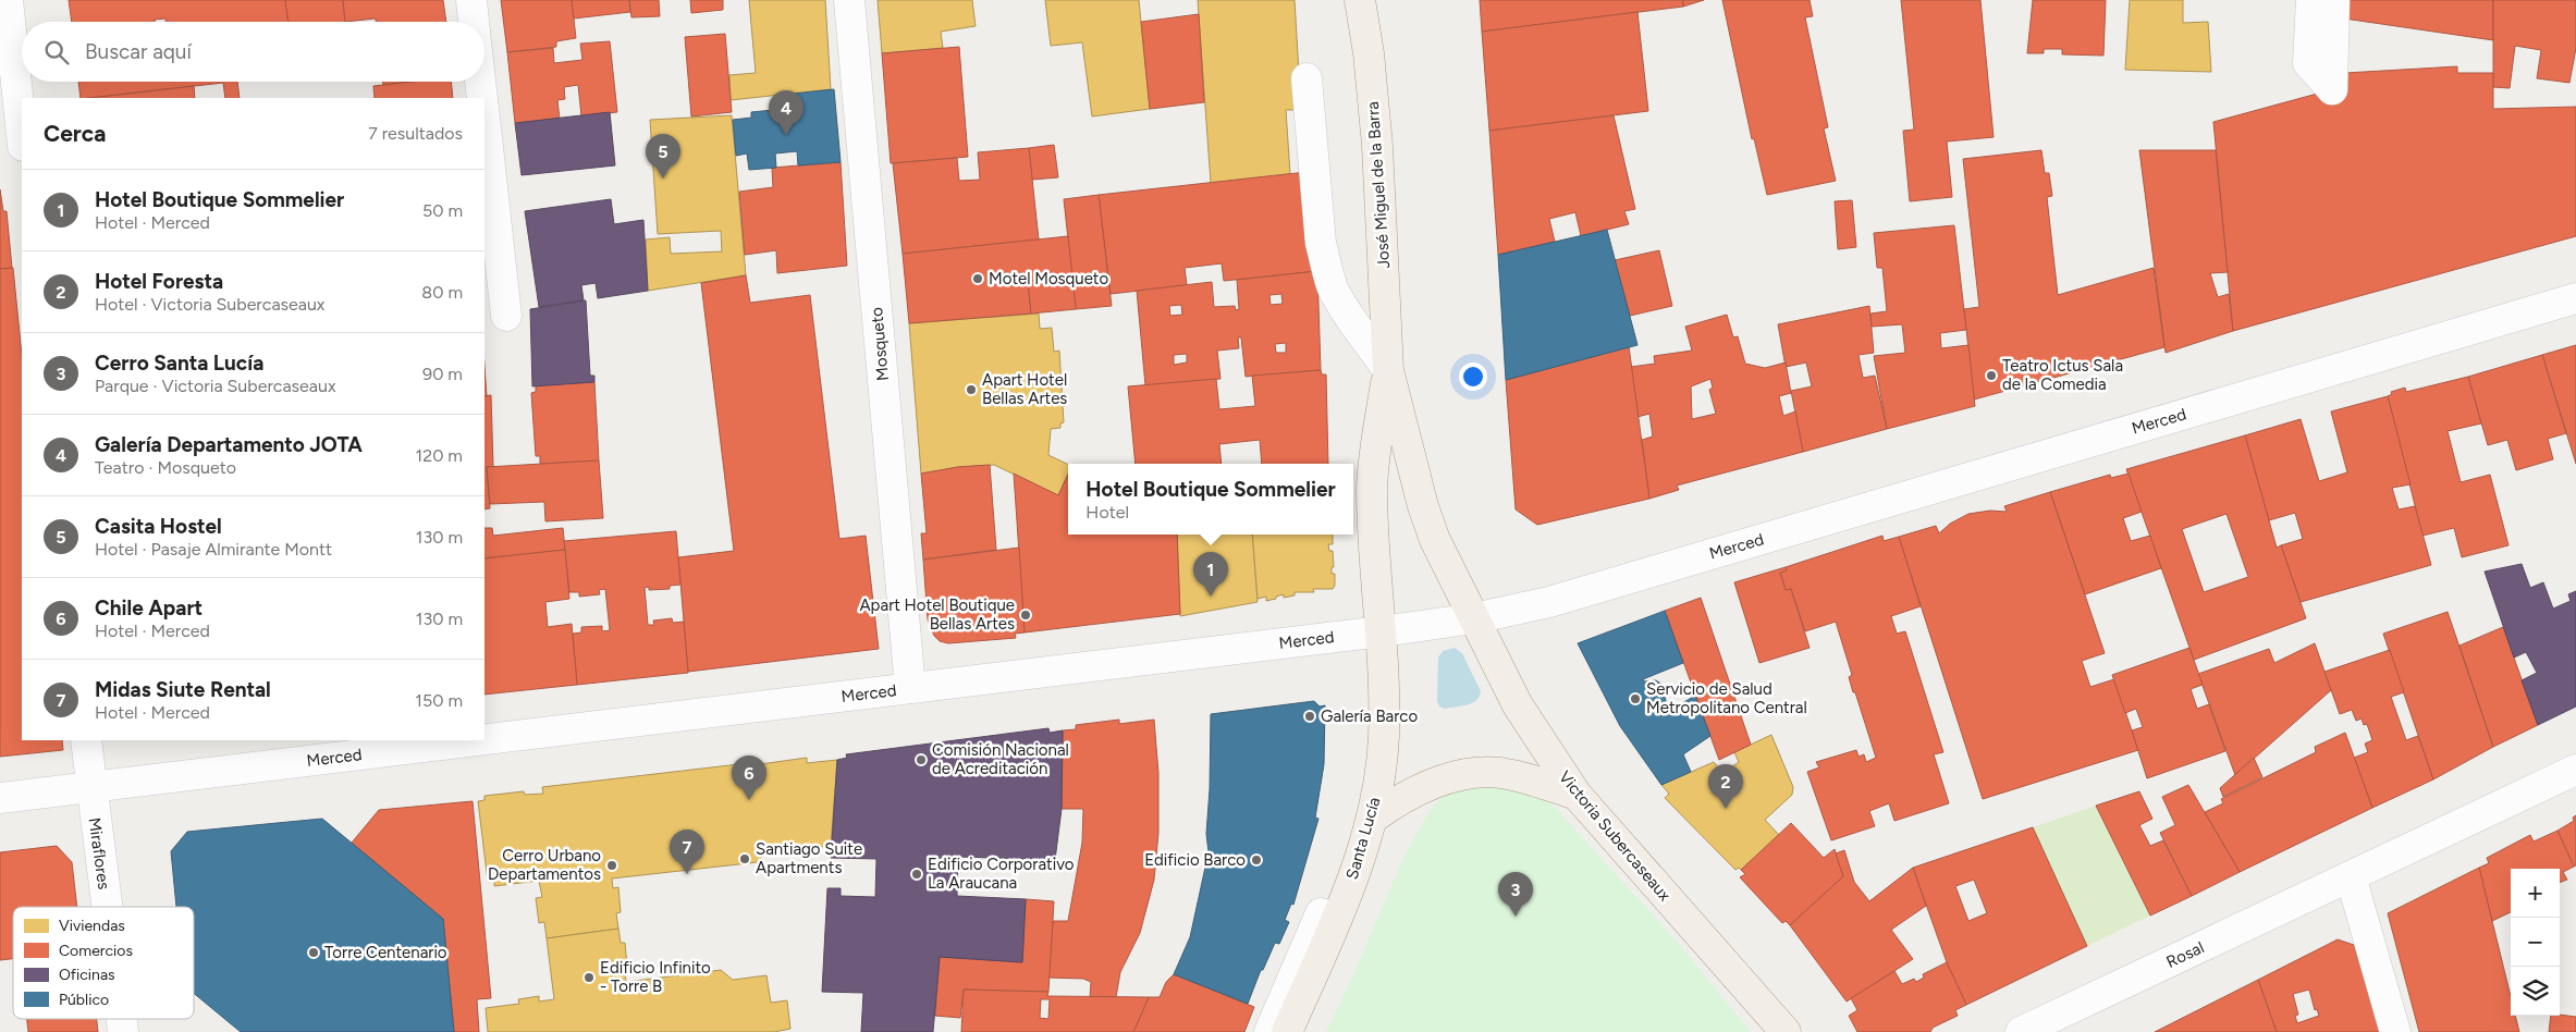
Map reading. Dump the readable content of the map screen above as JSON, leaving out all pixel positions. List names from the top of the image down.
{
  "streets": {
    "main road": ["José Miguel de la Barra", "Victoria Subercaseaux", "Santa Lucía"],
    "street": [
      "Mosqueto",
      "Merced",
      "Miraflores",
      "Rosal"
    ]
  },
  "crossings": [
    ["José Miguel de la Barra", "Merced"],
    ["José Miguel de la Barra", "Victoria Subercaseaux"],
    ["José Miguel de la Barra", "Santa Lucía"],
    ["Mosqueto", "Merced"],
    ["Merced", "Victoria Subercaseaux"],
    ["Merced", "Santa Lucía"],
    ["Merced", "Miraflores"]
  ],
  "places": [
    "Motel Mosqueto",
    "Teatro Ictus Sala de la Comedia",
    "Apart Hotel Bellas Artes",
    "Apart Hotel Boutique Bellas Artes",
    "Servicio de Salud Metropolitano Central",
    "Galería Barco",
    "Comisión Nacional de Acreditación",
    "Santiago Suite Apartments",
    "Edificio Barco",
    "Cerro Urbano Departamentos",
    "Edificio Corporativo La Araucana",
    "Torre Centenario",
    "Edificio Infinito - Torre B"
  ],
  "legend": [
    "Viviendas",
    "Comercios",
    "Oficinas",
    "Público"
  ],
  "page": {
    "search": "Buscar aquí",
    "pins": [
      "4",
      "5",
      "1",
      "6",
      "2",
      "7",
      "3"
    ],
    "heading": ["Cerca", "7 resultados"],
    "list": [
      {
        "mark": "1",
        "name": "Hotel Boutique Sommelier",
        "note": "Hotel · Merced",
        "value": "50 m"
      },
      {
        "mark": "2",
        "name": "Hotel Foresta",
        "note": "Hotel · Victoria Subercaseaux",
        "value": "80 m"
      },
      {
        "mark": "3",
        "name": "Cerro Santa Lucía",
        "note": "Parque · Victoria Subercaseaux",
        "value": "90 m"
      },
      {
        "mark": "4",
        "name": "Galería Departamento JOTA",
        "note": "Teatro · Mosqueto",
        "value": "120 m"
      },
      {
        "mark": "5",
        "name": "Casita Hostel",
        "note": "Hotel · Pasaje Almirante Montt",
        "value": "130 m"
      },
      {
        "mark": "6",
        "name": "Chile Apart",
        "note": "Hotel · Merced",
        "value": "130 m"
      },
      {
        "mark": "7",
        "name": "Midas Siute Rental",
        "note": "Hotel · Merced",
        "value": "150 m"
      }
    ],
    "popup": ["Hotel Boutique Sommelier", "Hotel"],
    "map_buttons": ["+", "−"]
  }
}
